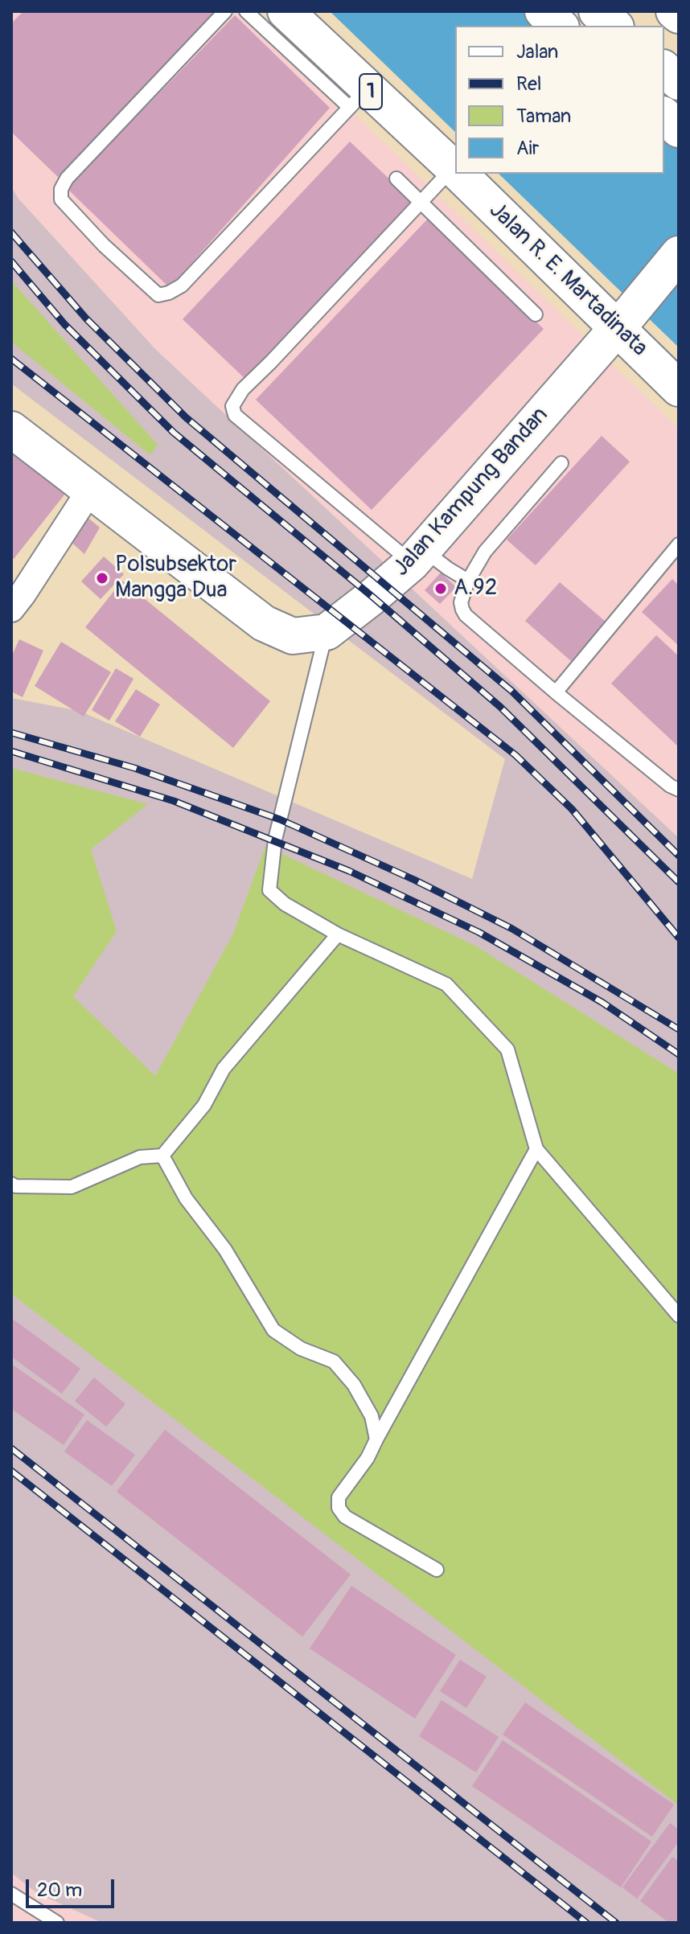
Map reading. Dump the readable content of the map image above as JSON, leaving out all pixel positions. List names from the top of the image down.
{
  "streets": {
    "main road": ["1", "Jalan R. E. Martadinata", "Jalan Kampung Bandan"]
  },
  "crossings": [
    ["Jalan R. E. Martadinata", "Jalan Kampung Bandan"]
  ],
  "places": ["Polsubsektor Mangga Dua", "A.92"],
  "legend": [
    "Jalan",
    "Rel",
    "Taman",
    "Air"
  ],
  "scale_bar": "20 m"
}
